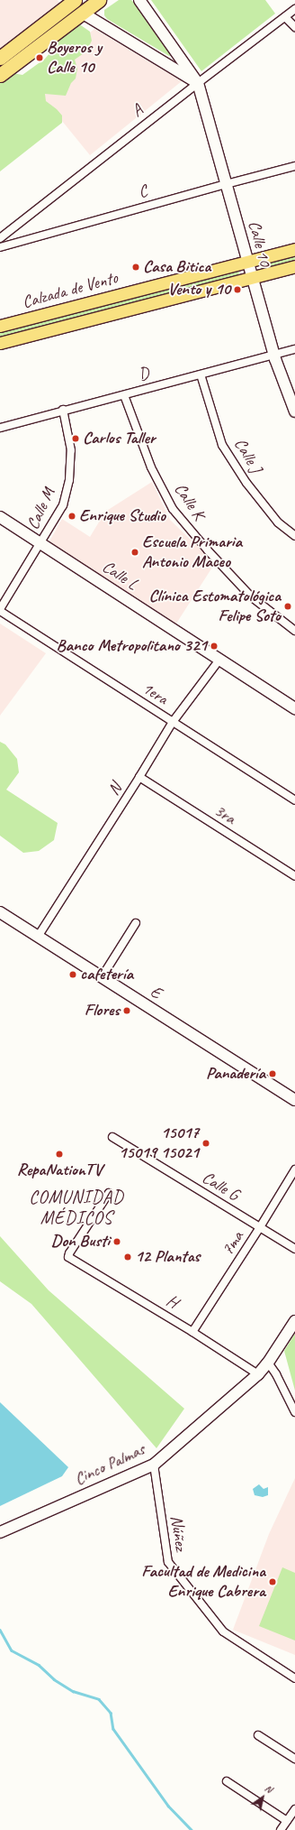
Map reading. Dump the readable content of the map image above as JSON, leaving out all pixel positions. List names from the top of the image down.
{
  "streets": {
    "main road": ["Calzada de Vento"],
    "street": [
      "A",
      "C",
      "Calle 10",
      "D",
      "Calle J",
      "Calle K",
      "Calle M",
      "Calle L",
      "1era",
      "N",
      "3ra",
      "E",
      "Calle G",
      "7ma",
      "H",
      "Cinco Palmas",
      "Núñez"
    ]
  },
  "crossings": [
    ["A", "Calle 10"],
    ["C", "Calle 10"],
    ["Calle 10", "Calzada de Vento"],
    ["Calle 10", "D"],
    ["D", "Calle J"],
    ["D", "Calle K"],
    ["D", "Calle M"],
    ["Calle M", "Calle L"],
    ["Calle M", "1era"],
    ["Calle L", "N"],
    ["1era", "N"],
    ["N", "3ra"],
    ["N", "E"],
    ["Calle G", "7ma"],
    ["7ma", "H"],
    ["H", "Cinco Palmas"],
    ["Cinco Palmas", "Núñez"]
  ],
  "districts": ["COMUNIDAD MÉDICOS"],
  "places": [
    "Boyeros y Calle 10",
    "Casa Bitica",
    "Vento y 10",
    "Carlos Taller",
    "Enrique Studio",
    "Escuela Primaria Antonio Maceo",
    "Clínica Estomatológica Felipe Soto",
    "Banco Metropolitano 321",
    "cafetería",
    "Flores",
    "Panadería",
    "15017 15019 15021",
    "RepaNationTV",
    "Don Busti",
    "12 Plantas",
    "Facultad de Medicina Enrique Cabrera"
  ],
  "north": "top right"
}
